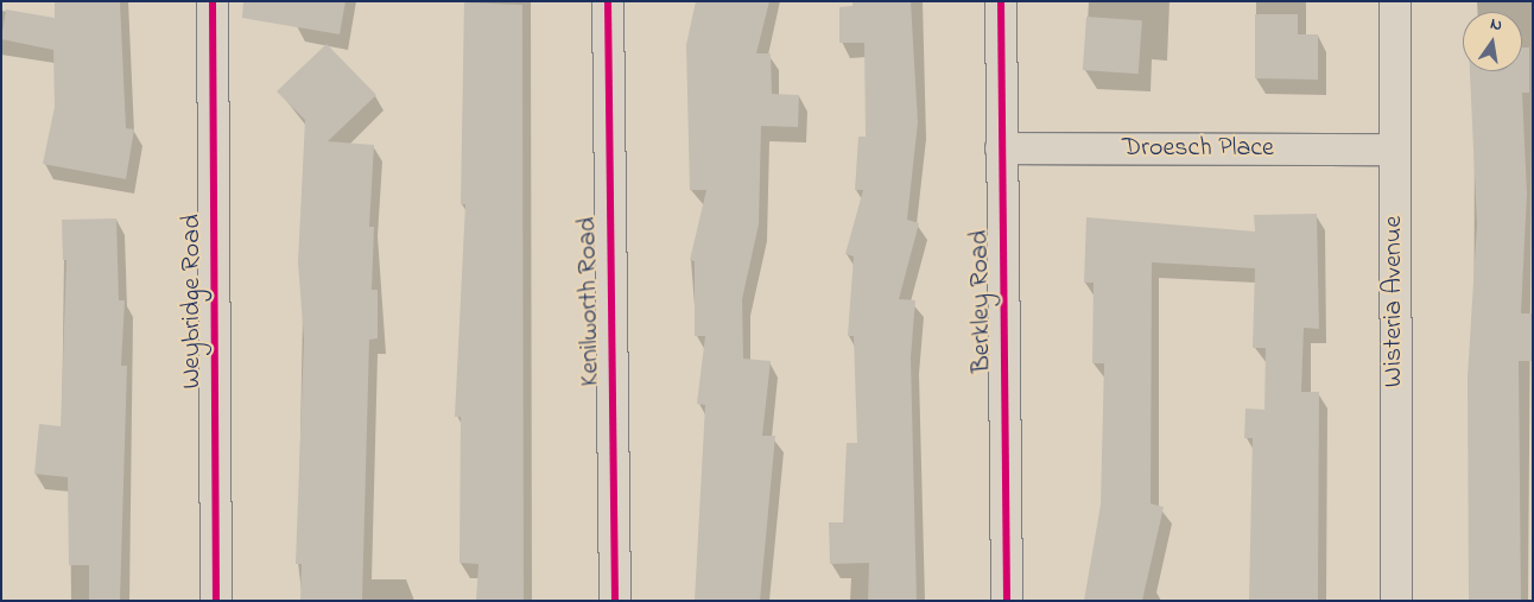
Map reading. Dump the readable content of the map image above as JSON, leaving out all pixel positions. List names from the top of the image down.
{
  "streets": {
    "street": [
      "Droesch Place",
      "Weybridge Road",
      "Kenilworth Road",
      "Berkley Road",
      "Wisteria Avenue"
    ]
  },
  "crossings": [
    ["Droesch Place", "Berkley Road"],
    ["Droesch Place", "Wisteria Avenue"]
  ],
  "north": "top"
}
